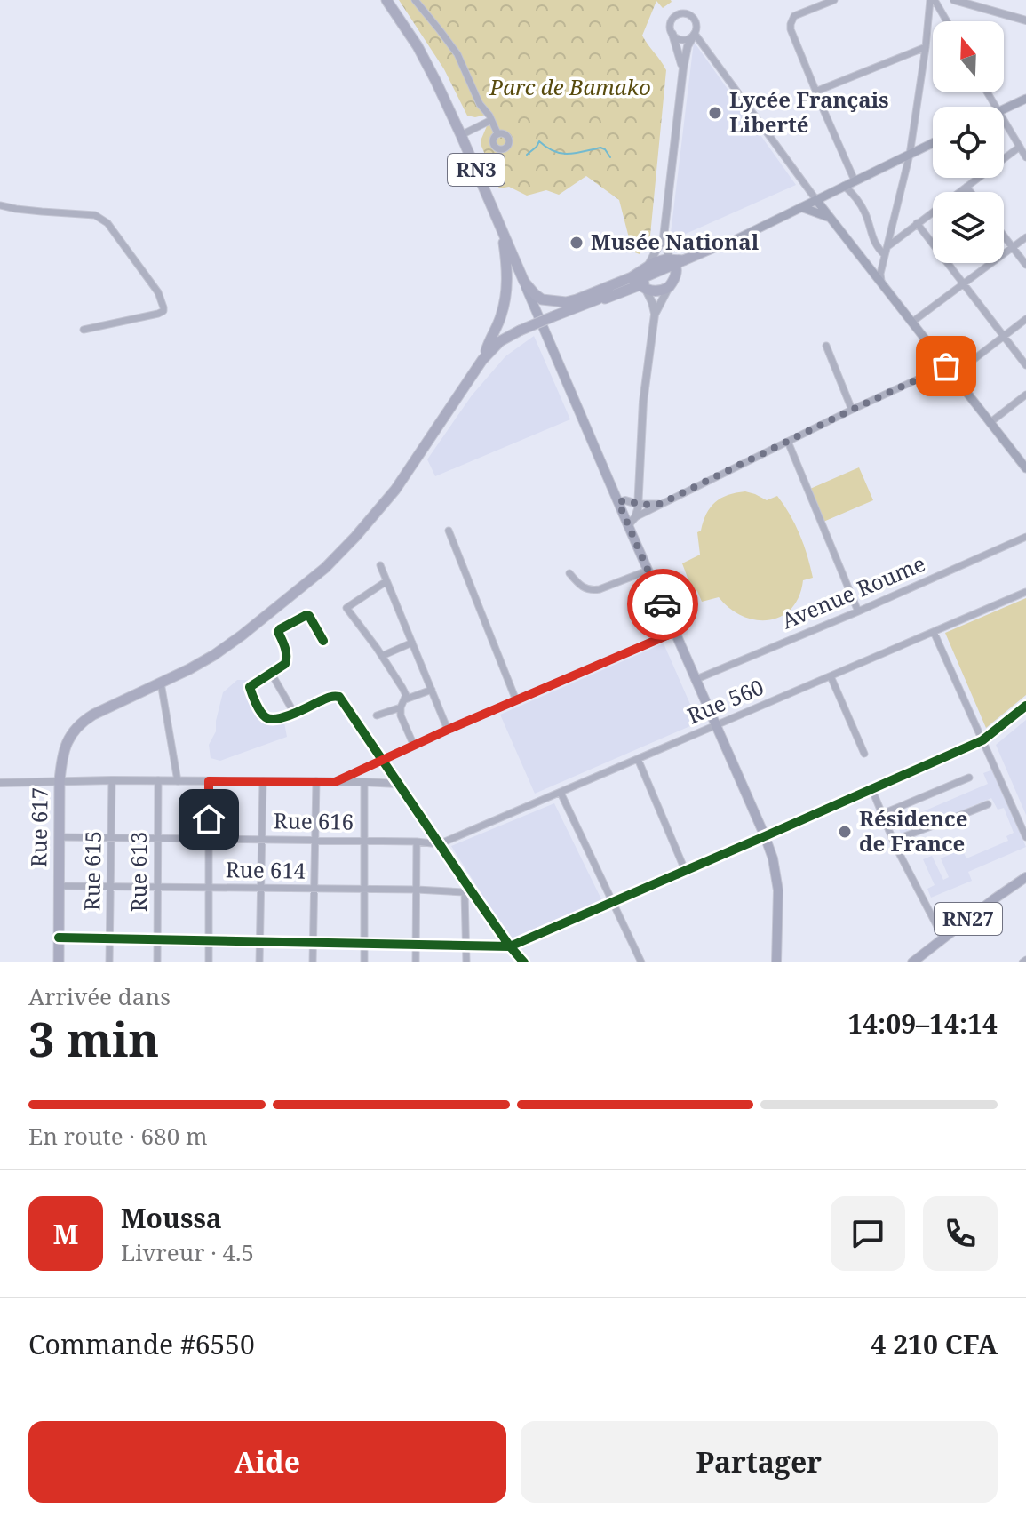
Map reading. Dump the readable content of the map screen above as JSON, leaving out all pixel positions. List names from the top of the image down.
{
  "streets": {
    "highway": ["RN3", "Rue 617"],
    "main road": ["RN27"],
    "street": [
      "Avenue Roume",
      "Rue 560",
      "Rue 616",
      "Rue 615",
      "Rue 614",
      "Rue 613"
    ]
  },
  "crossings": [
    ["Rue 560", "Rue 616"],
    ["Rue 616", "Rue 617"],
    ["Rue 616", "Rue 615"],
    ["Rue 616", "Rue 613"],
    ["Rue 617", "Rue 614"],
    ["Rue 615", "Rue 614"],
    ["Rue 614", "Rue 613"]
  ],
  "parks": ["Parc de Bamako"],
  "places": ["Lycée Français Liberté", "Musée National", "Résidence de France"],
  "north": "top",
  "page": {
    "heading": ["3 min", "Arrivée dans", "14:09–14:14"],
    "panel": [
      "Moussa",
      "Livreur · 4.5",
      "Commande #6550",
      "4 210 CFA"
    ],
    "bar": "En route · 680 m",
    "round": "M",
    "buttons": ["Aide", "Partager"]
  }
}
